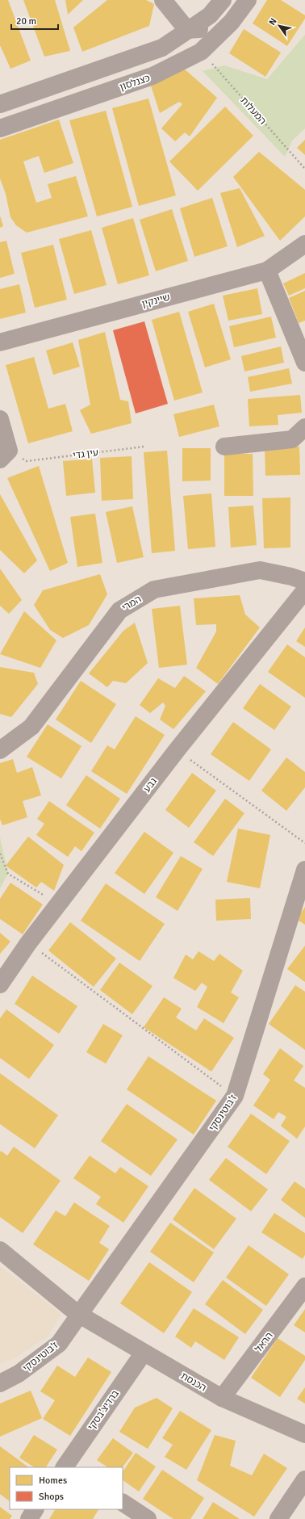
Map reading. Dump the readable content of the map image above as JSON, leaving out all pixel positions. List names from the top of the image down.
{
  "streets": {
    "street": [
      "כצנלסון",
      "שיינקין",
      "המרי",
      "גבע",
      "ז'בוטינסקי",
      "הראל",
      "הכנסת",
      "ברדיצ'בסקי"
    ],
    "path": ["המעלות", "עין גדי"]
  },
  "crossings": [
    ["כצנלסון", "המעלות"],
    ["ז'בוטינסקי", "הכנסת"],
    ["הראל", "הכנסת"],
    ["הכנסת", "ברדיצ'בסקי"]
  ],
  "legend": ["Homes", "Shops"],
  "scale_bar": "20 m",
  "north": "top left"
}
